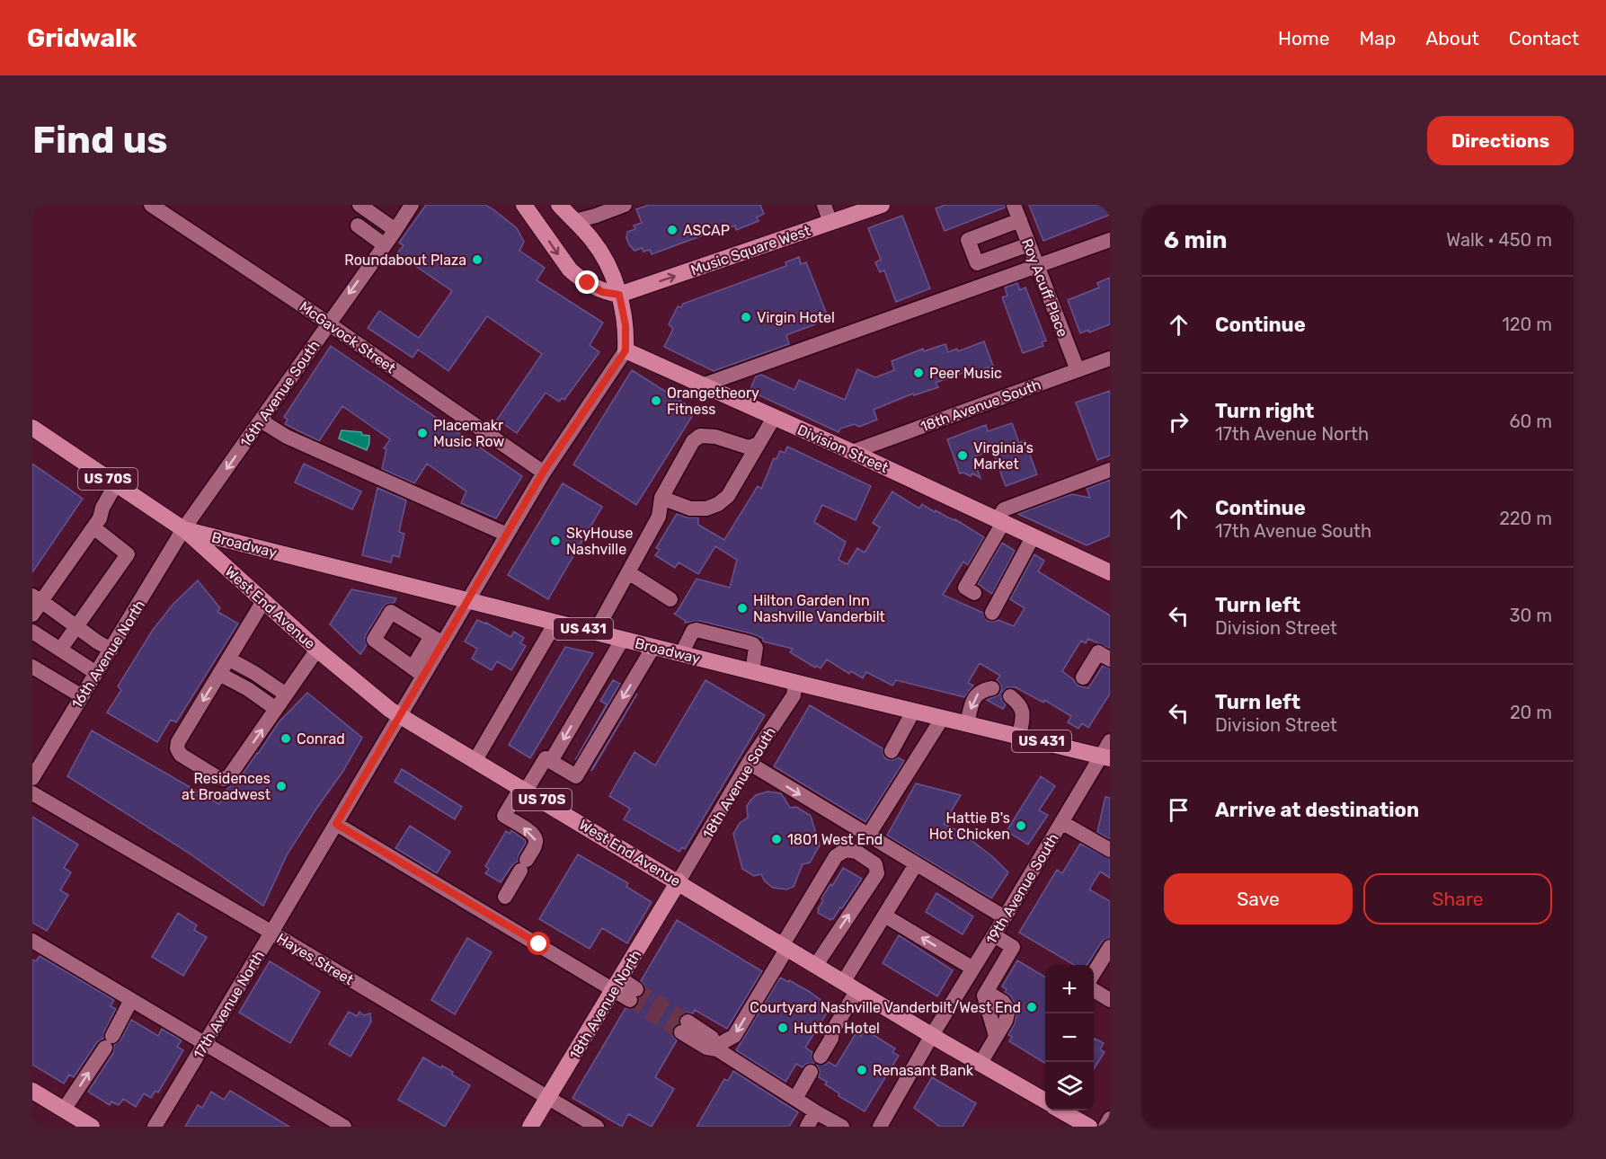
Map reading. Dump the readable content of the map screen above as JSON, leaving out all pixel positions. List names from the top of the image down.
{
  "streets": {
    "main road": [
      "Music Square West",
      "Division Street",
      "US 70S",
      "Broadway",
      "West End Avenue",
      "US 431",
      "18th Avenue North"
    ],
    "street": [
      "Roy Acuff Place",
      "McGavock Street",
      "16th Avenue South",
      "18th Avenue South",
      "16th Avenue North",
      "19th Avenue South",
      "Hayes Street",
      "17th Avenue North"
    ]
  },
  "crossings": [
    ["Roy Acuff Place", "18th Avenue South"],
    ["McGavock Street", "16th Avenue South"],
    ["McGavock Street", "17th Avenue North"],
    ["16th Avenue South", "Broadway"],
    ["16th Avenue South", "West End Avenue"],
    ["16th Avenue South", "16th Avenue North"],
    ["18th Avenue South", "Division Street"],
    ["18th Avenue South", "Broadway"],
    ["18th Avenue South", "West End Avenue"],
    ["18th Avenue South", "18th Avenue North"],
    ["Division Street", "17th Avenue North"],
    ["Broadway", "West End Avenue"],
    ["Broadway", "16th Avenue North"],
    ["Broadway", "19th Avenue South"],
    ["Broadway", "17th Avenue North"],
    ["West End Avenue", "16th Avenue North"],
    ["West End Avenue", "19th Avenue South"],
    ["West End Avenue", "17th Avenue North"],
    ["West End Avenue", "18th Avenue North"],
    ["Hayes Street", "17th Avenue North"],
    ["Hayes Street", "18th Avenue North"]
  ],
  "one_way": ["Music Square West", "16th Avenue South"],
  "places": [
    "ASCAP",
    "Roundabout Plaza",
    "Virgin Hotel",
    "Peer Music",
    "Orangetheory Fitness",
    "Placemakr Music Row",
    "Virginia's Market",
    "SkyHouse Nashville",
    "Hilton Garden Inn Nashville Vanderbilt",
    "Conrad",
    "Residences at Broadwest",
    "Hattie B's Hot Chicken",
    "1801 West End",
    "Courtyard Nashville Vanderbilt/West End",
    "Hutton Hotel",
    "Renasant Bank"
  ],
  "page": {
    "header": "Gridwalk",
    "nav": [
      "Home",
      "Map",
      "About",
      "Contact"
    ],
    "buttons": [
      "Directions",
      ["Save", "Share"]
    ],
    "title": "Find us",
    "heading": ["6 min", "Walk · 450 m"],
    "list": [
      ["Continue", "120 m"],
      ["Turn right", "17th Avenue North", "60 m"],
      ["Continue", "17th Avenue South", "220 m"],
      ["Turn left", "Division Street", "30 m"],
      ["Turn left", "Division Street", "20 m"],
      "Arrive at destination"
    ],
    "map_buttons": ["+", "−"]
  }
}
